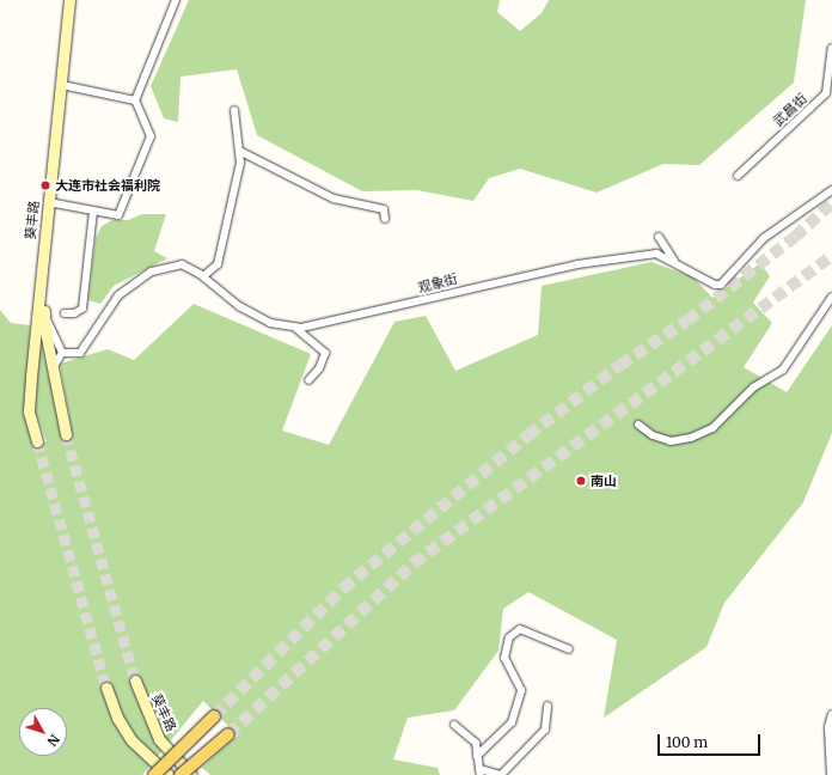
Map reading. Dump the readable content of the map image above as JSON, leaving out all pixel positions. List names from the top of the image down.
{
  "streets": {
    "main road": ["葵丰路"],
    "street": ["武昌街", "观象街"]
  },
  "places": ["大连市社会福利院", "南山"],
  "scale_bar": "100 m",
  "north": "bottom right"
}
